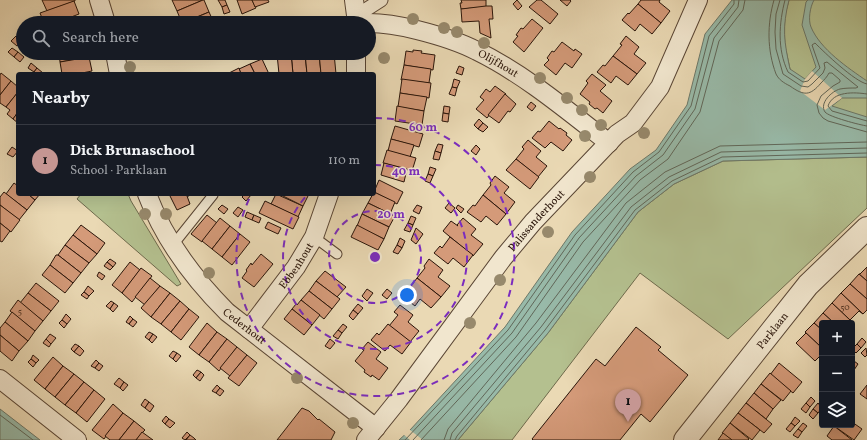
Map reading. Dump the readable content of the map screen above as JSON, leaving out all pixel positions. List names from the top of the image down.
{
  "streets": {
    "street": [
      "Olijfhout",
      "Palissanderhout",
      "Ebbenhout",
      "Cederhout",
      "Parklaan"
    ]
  },
  "crossings": [
    ["Olijfhout", "Palissanderhout"],
    ["Palissanderhout", "Cederhout"],
    ["Ebbenhout", "Cederhout"]
  ],
  "house_numbers": ["50", "5"],
  "page": {
    "search": "Search here",
    "heading": "Nearby",
    "list": [
      {
        "mark": "1",
        "name": "Dick Brunaschool",
        "note": "School · Parklaan",
        "value": "110 m"
      }
    ],
    "map_buttons": ["+", "−"],
    "pins": "1"
  },
  "rings": ["60 m", "40 m", "20 m"]
}
